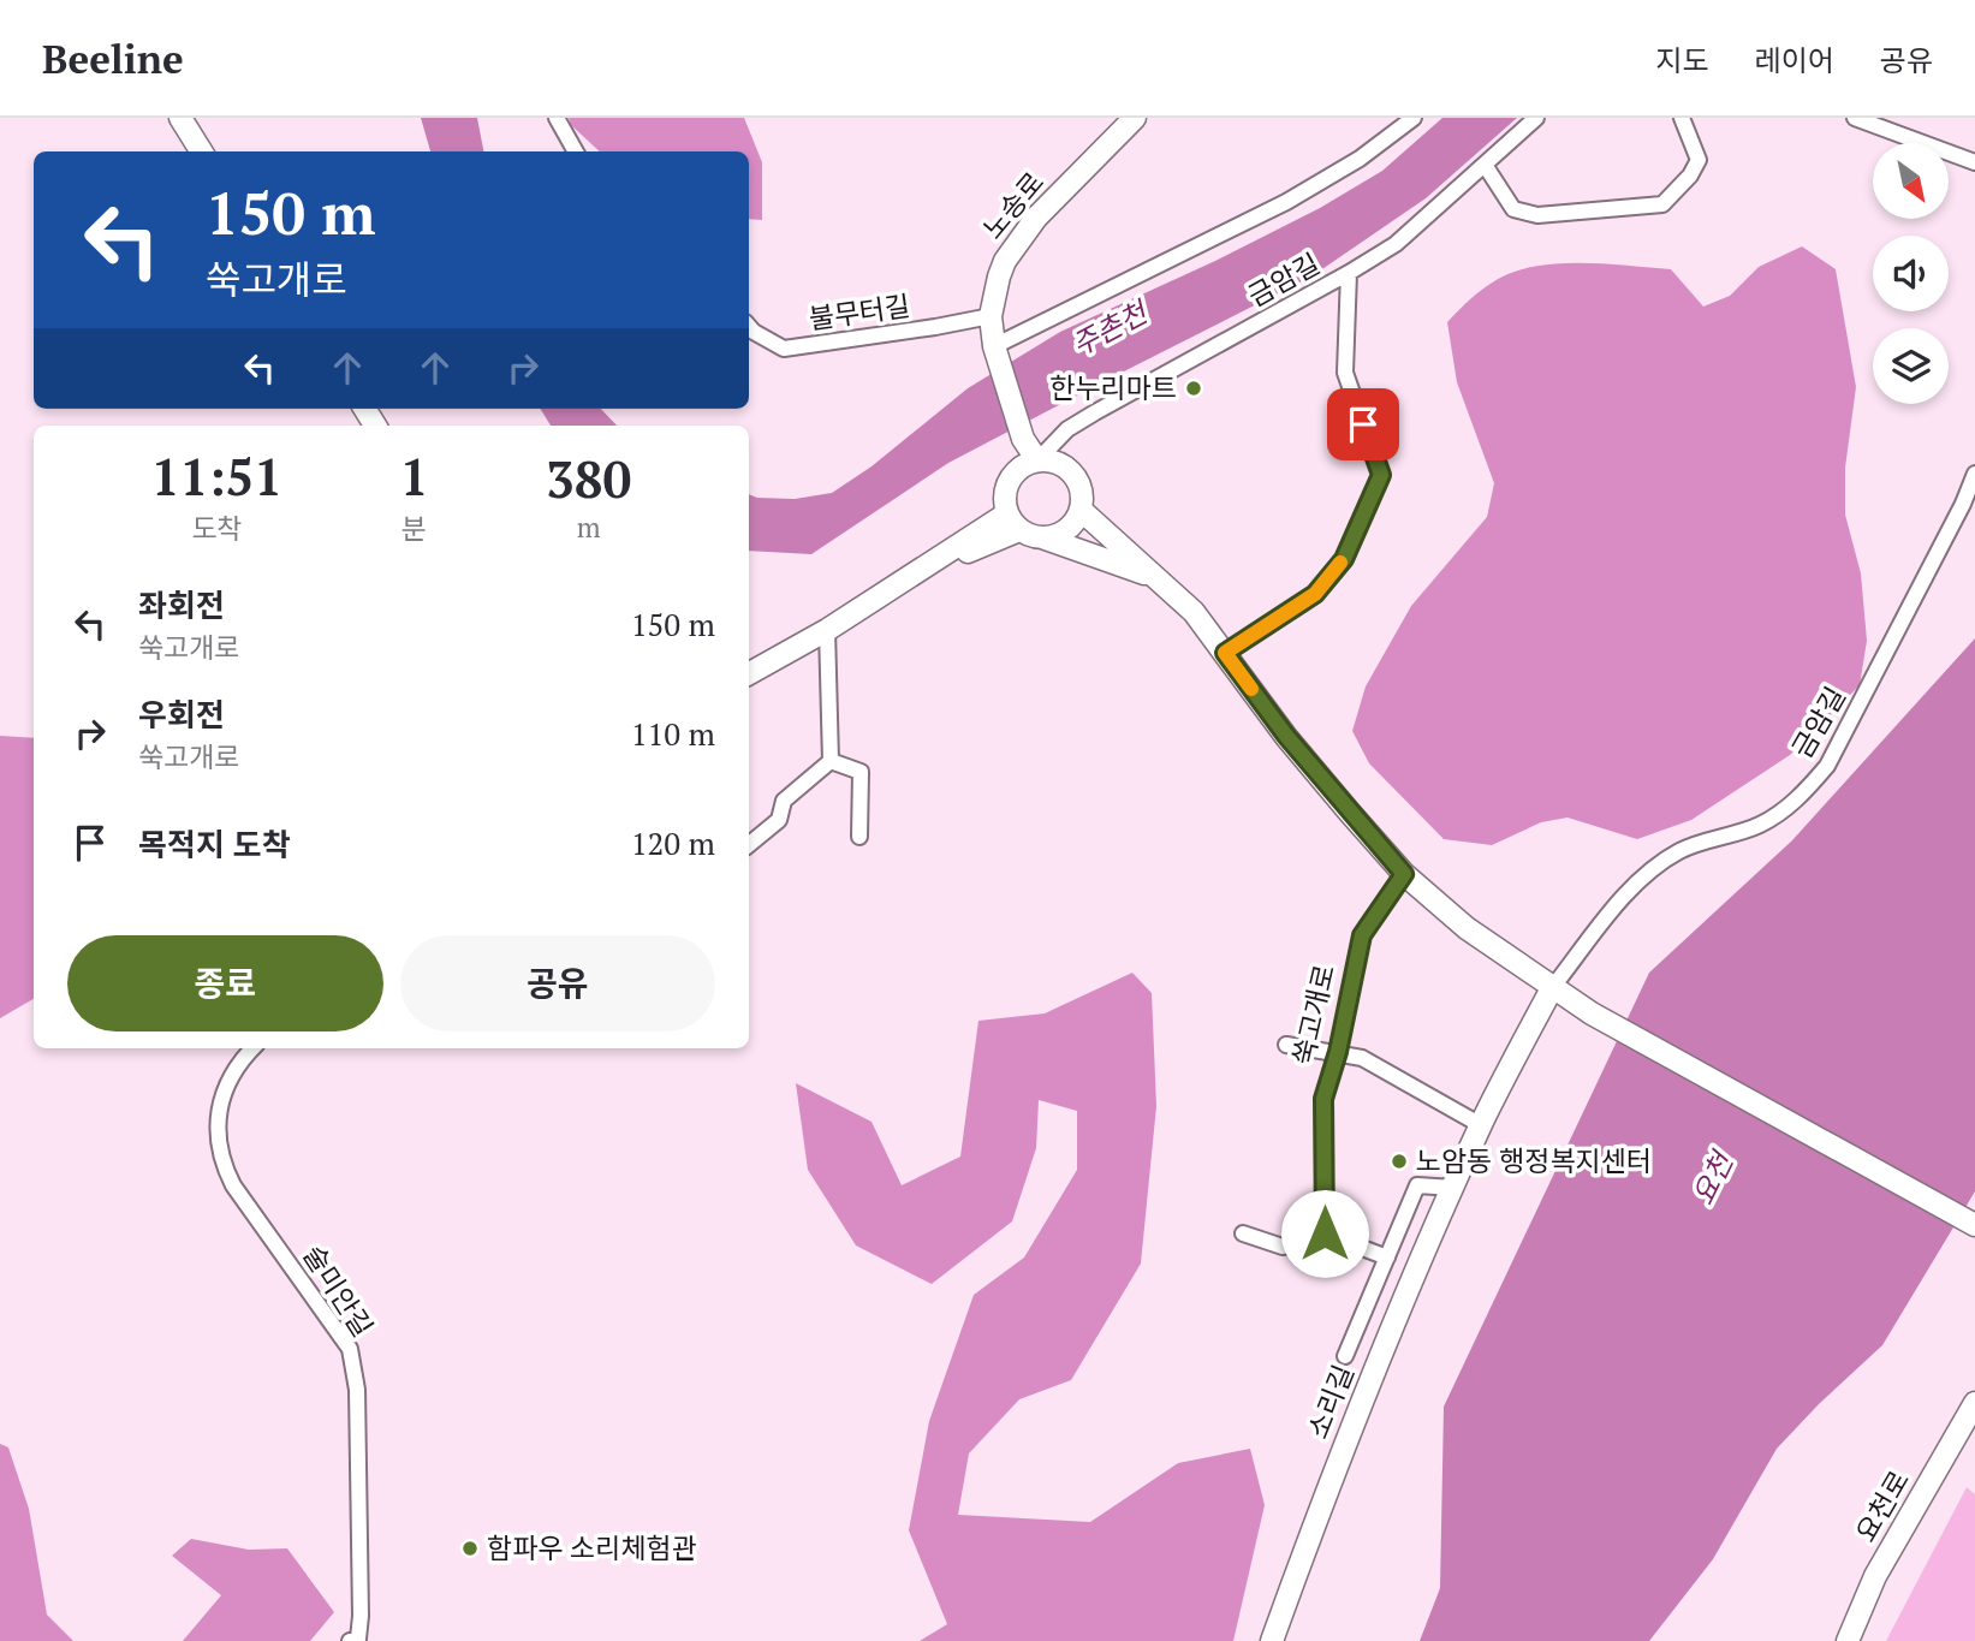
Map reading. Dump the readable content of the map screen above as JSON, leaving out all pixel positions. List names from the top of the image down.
{
  "streets": {
    "main road": ["노송로", "소리길", "요천로"],
    "street": [
      "금암길",
      "불무터길",
      "쑥고개로",
      "술미안길"
    ]
  },
  "crossings": [
    ["노송로", "금암길"],
    ["노송로", "불무터길"],
    ["금암길", "소리길"]
  ],
  "water": ["주촌천", "요천"],
  "places": ["한누리마트", "노암동 행정복지센터", "함파우 소리체험관"],
  "north": "bottom right",
  "page": {
    "header": "Beeline",
    "nav": ["지도", "레이어", "공유"],
    "turn": ["150 m", "쑥고개로"],
    "eta": [
      "11:51",
      "도착",
      "1",
      "분",
      "380",
      "m"
    ],
    "list": [
      {
        "name": "좌회전",
        "note": "쑥고개로",
        "value": "150 m"
      },
      {
        "name": "우회전",
        "note": "쑥고개로",
        "value": "110 m"
      },
      {
        "name": "목적지 도착",
        "value": "120 m"
      }
    ],
    "buttons": ["종료", "공유"]
  }
}
